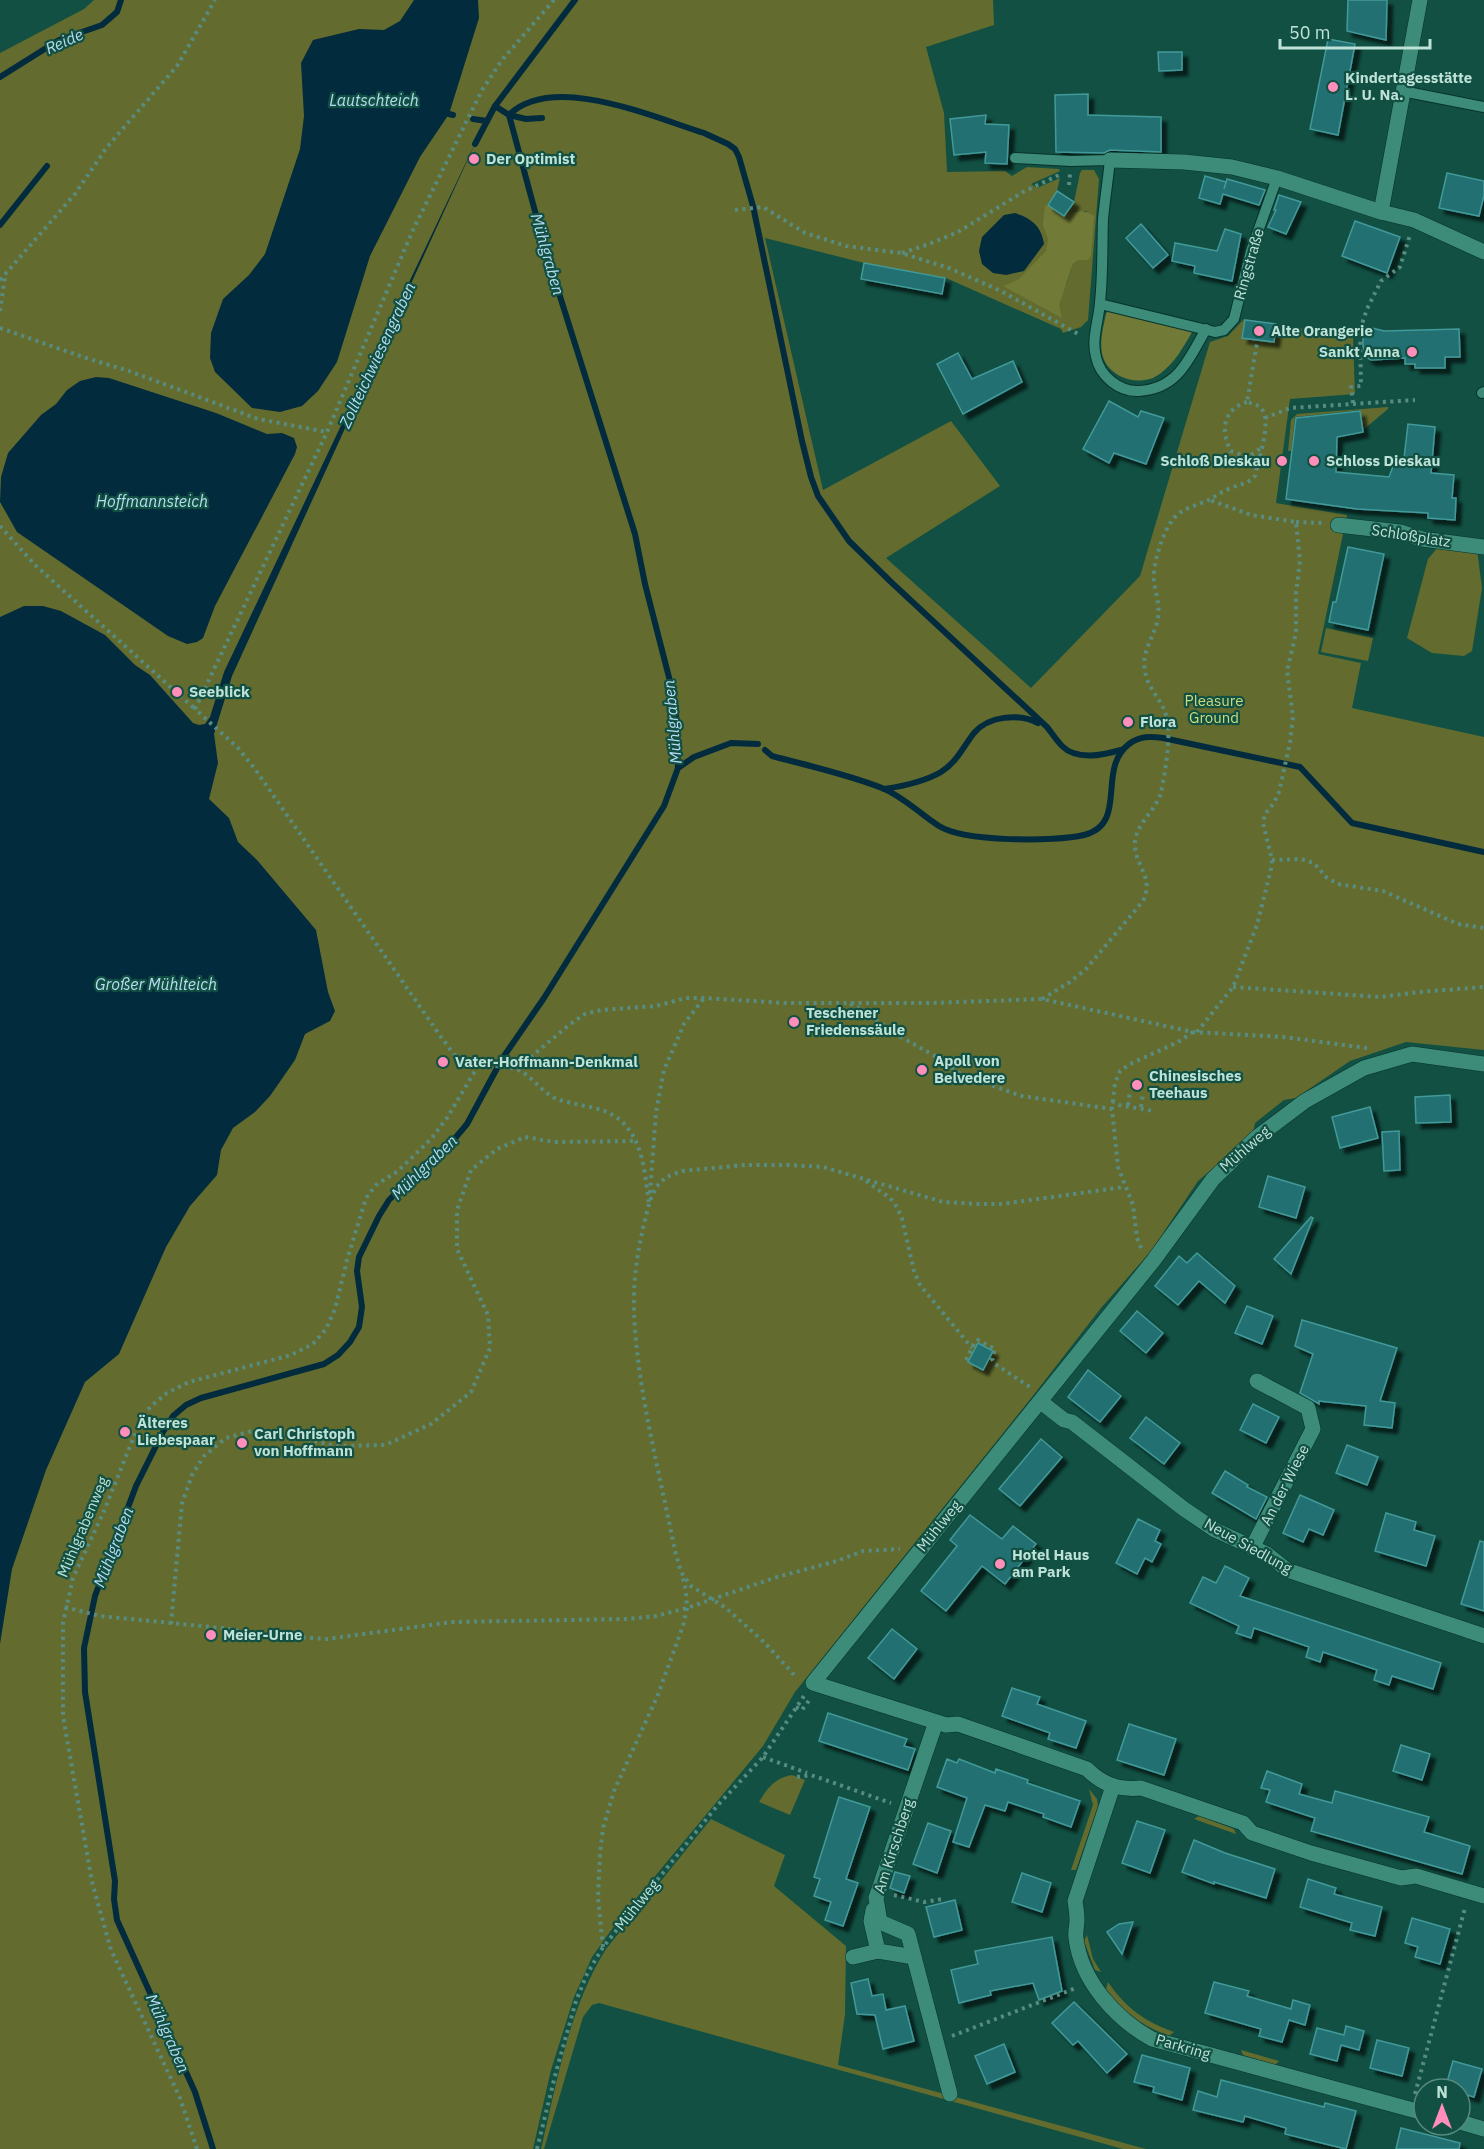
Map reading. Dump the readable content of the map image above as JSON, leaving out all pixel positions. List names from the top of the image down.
{
  "streets": {
    "street": [
      "Schloßplatz",
      "Mühlweg",
      "An der Wiese",
      "Neue Siedlung",
      "Am Kirschberg",
      "Parkring"
    ],
    "lane": ["Ringstraße"],
    "path": ["Mühlgrabenweg"]
  },
  "crossings": [
    ["Mühlweg", "Neue Siedlung"],
    ["An der Wiese", "Neue Siedlung"]
  ],
  "water": [
    "Reide",
    "Lautschteich",
    "Mühlgraben",
    "Zollteichwiesengraben",
    "Hoffmannsteich",
    "Großer Mühlteich"
  ],
  "parks": ["Pleasure Ground"],
  "places": [
    "Kindertagesstätte L. U. Na.",
    "Der Optimist",
    "Alte Orangerie",
    "Sankt Anna",
    "Schloß Dieskau",
    "Schloss Dieskau",
    "Seeblick",
    "Flora",
    "Teschener Friedenssäule",
    "Vater-Hoffmann-Denkmal",
    "Apoll von Belvedere",
    "Chinesisches Teehaus",
    "Älteres Liebespaar",
    "Carl Christoph von Hoffmann",
    "Hotel Haus am Park",
    "Meier-Urne"
  ],
  "scale_bar": "50 m",
  "north": "top"
}
